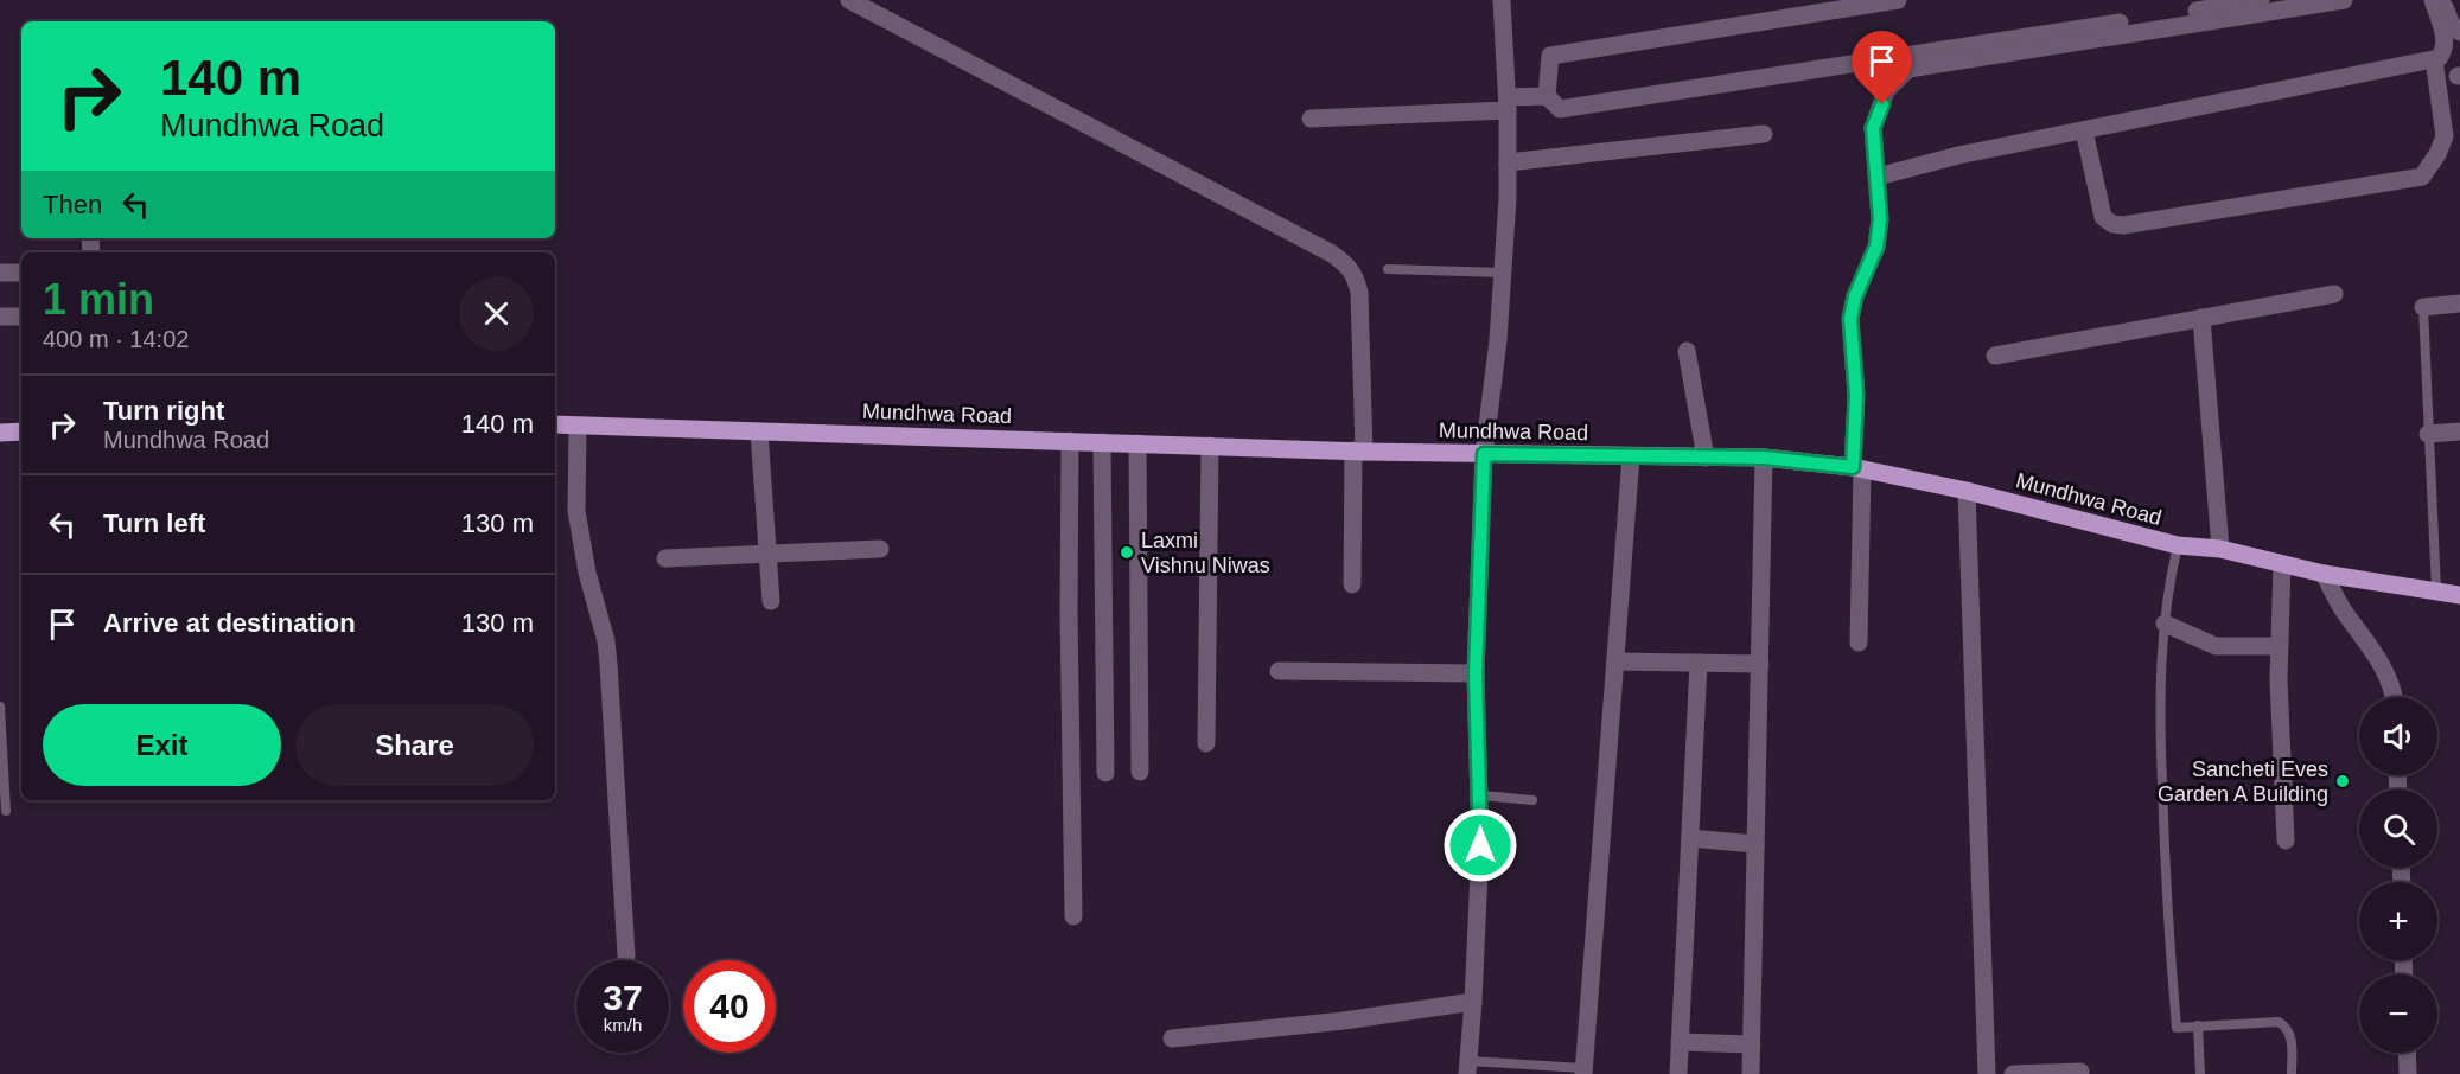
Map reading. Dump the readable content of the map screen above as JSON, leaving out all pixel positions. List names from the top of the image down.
{
  "streets": {
    "main road": ["Mundhwa Road"]
  },
  "places": ["Laxmi Vishnu Niwas", "Sancheti Eves Garden A Building"],
  "page": {
    "turn": ["140 m", "Mundhwa Road"],
    "then": "Then",
    "heading": ["1 min", "400 m · 14:02"],
    "list": [
      {
        "name": "Turn right",
        "note": "Mundhwa Road",
        "value": "140 m"
      },
      {
        "name": "Turn left",
        "value": "130 m"
      },
      {
        "name": "Arrive at destination",
        "value": "130 m"
      }
    ],
    "buttons": ["Exit", "Share"],
    "map_buttons": ["+", "−"],
    "speed": "37 km/h",
    "limit": "40"
  }
}
